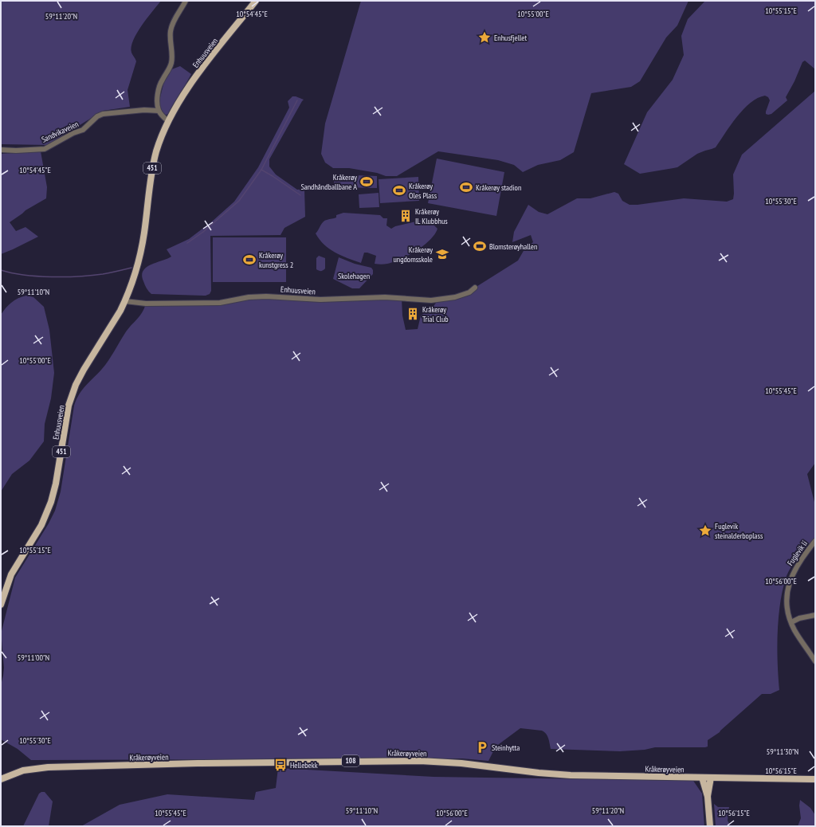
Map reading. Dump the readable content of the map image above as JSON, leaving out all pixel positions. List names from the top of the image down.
{
  "streets": {
    "main road": [
      "Enhuusveien",
      "451",
      "Kråkerøyveien",
      "108"
    ],
    "street": ["Sandvikaveien", "Fuglevik li"]
  },
  "parks": ["Skolehagen"],
  "places": {
    "place": ["Enhusfjellet", "Fuglevik steinalderboplass"],
    "sports": [
      "Kråkerøy Sandhåndballbane A",
      "Kråkerøy stadion",
      "Kråkerøy Oles Plass",
      "Blomsterøyhallen",
      "Kråkerøy kunstgress 2"
    ],
    "building": ["Kråkerøy IL Klubbhus", "Kråkerøy Trial Club"],
    "school or university": ["Kråkerøy ungdomsskole"],
    "parking": ["Steinhytta"],
    "bus stop": ["Hellebekk"]
  },
  "coordinates": [
    "10°55'15\"E",
    "10°54'45\"E",
    "10°55'00\"E",
    "59°11'20\"N",
    "10°55'30\"E",
    "59°11'10\"N",
    "10°55'45\"E",
    "10°56'00\"E",
    "59°11'00\"N",
    "59°11'30\"N",
    "10°56'15\"E"
  ]
}
